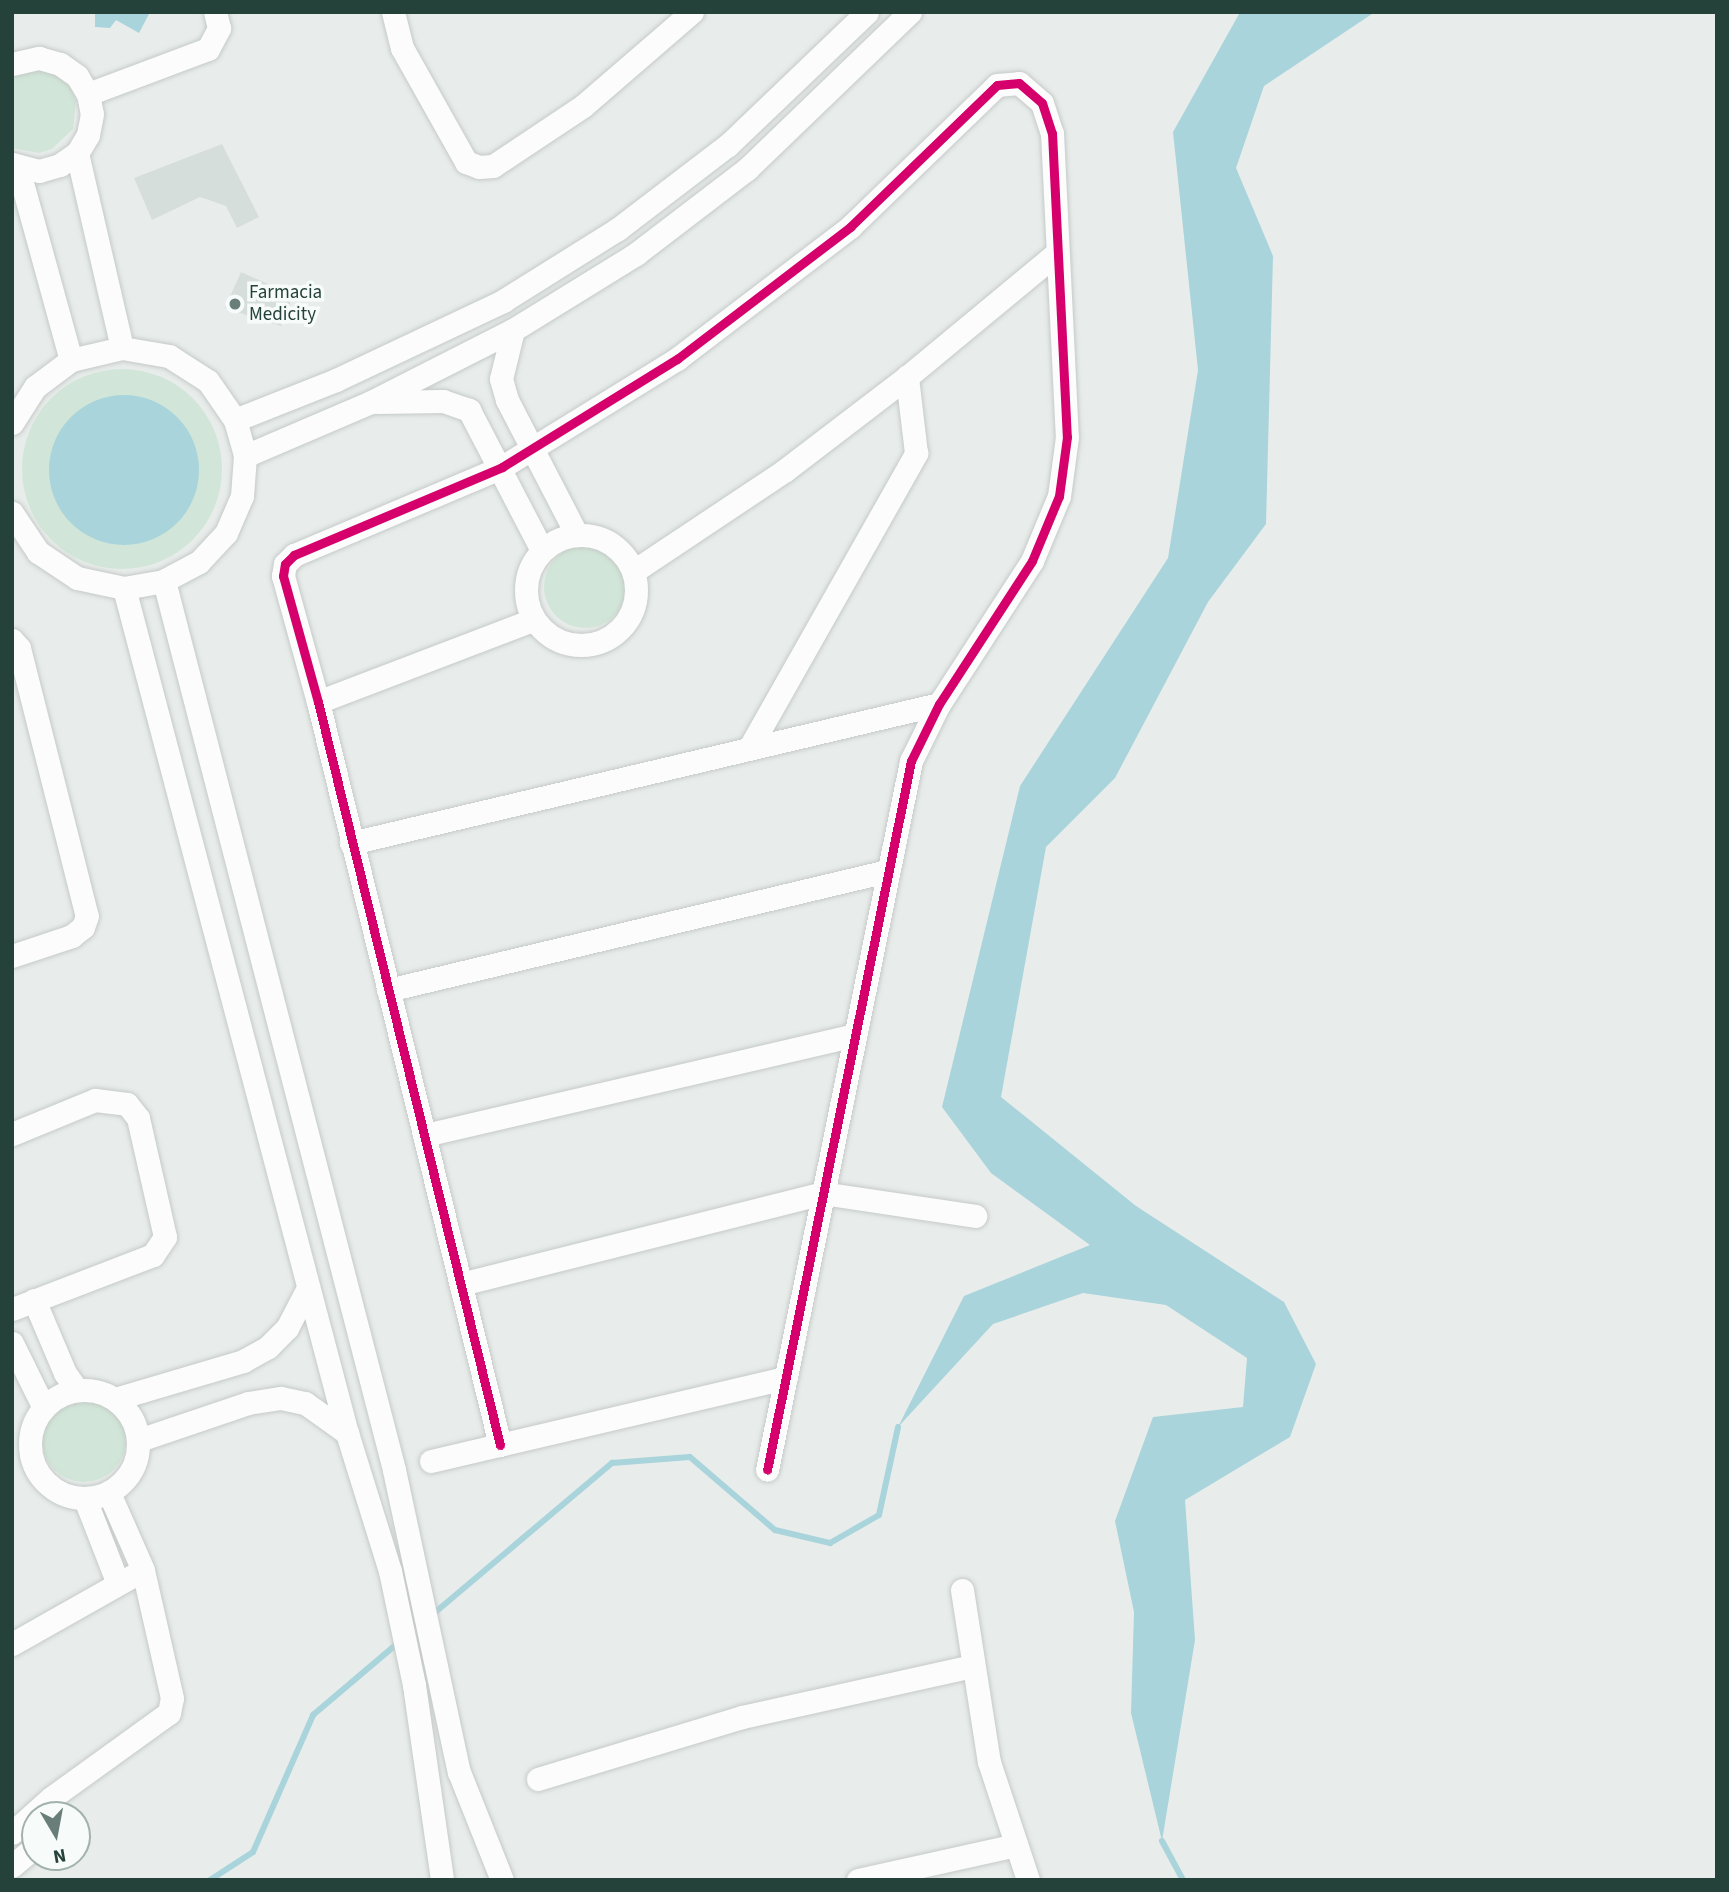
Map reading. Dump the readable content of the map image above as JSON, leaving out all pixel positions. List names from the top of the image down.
{
  "places": ["Farmacia Medicity"],
  "north": "bottom"
}
